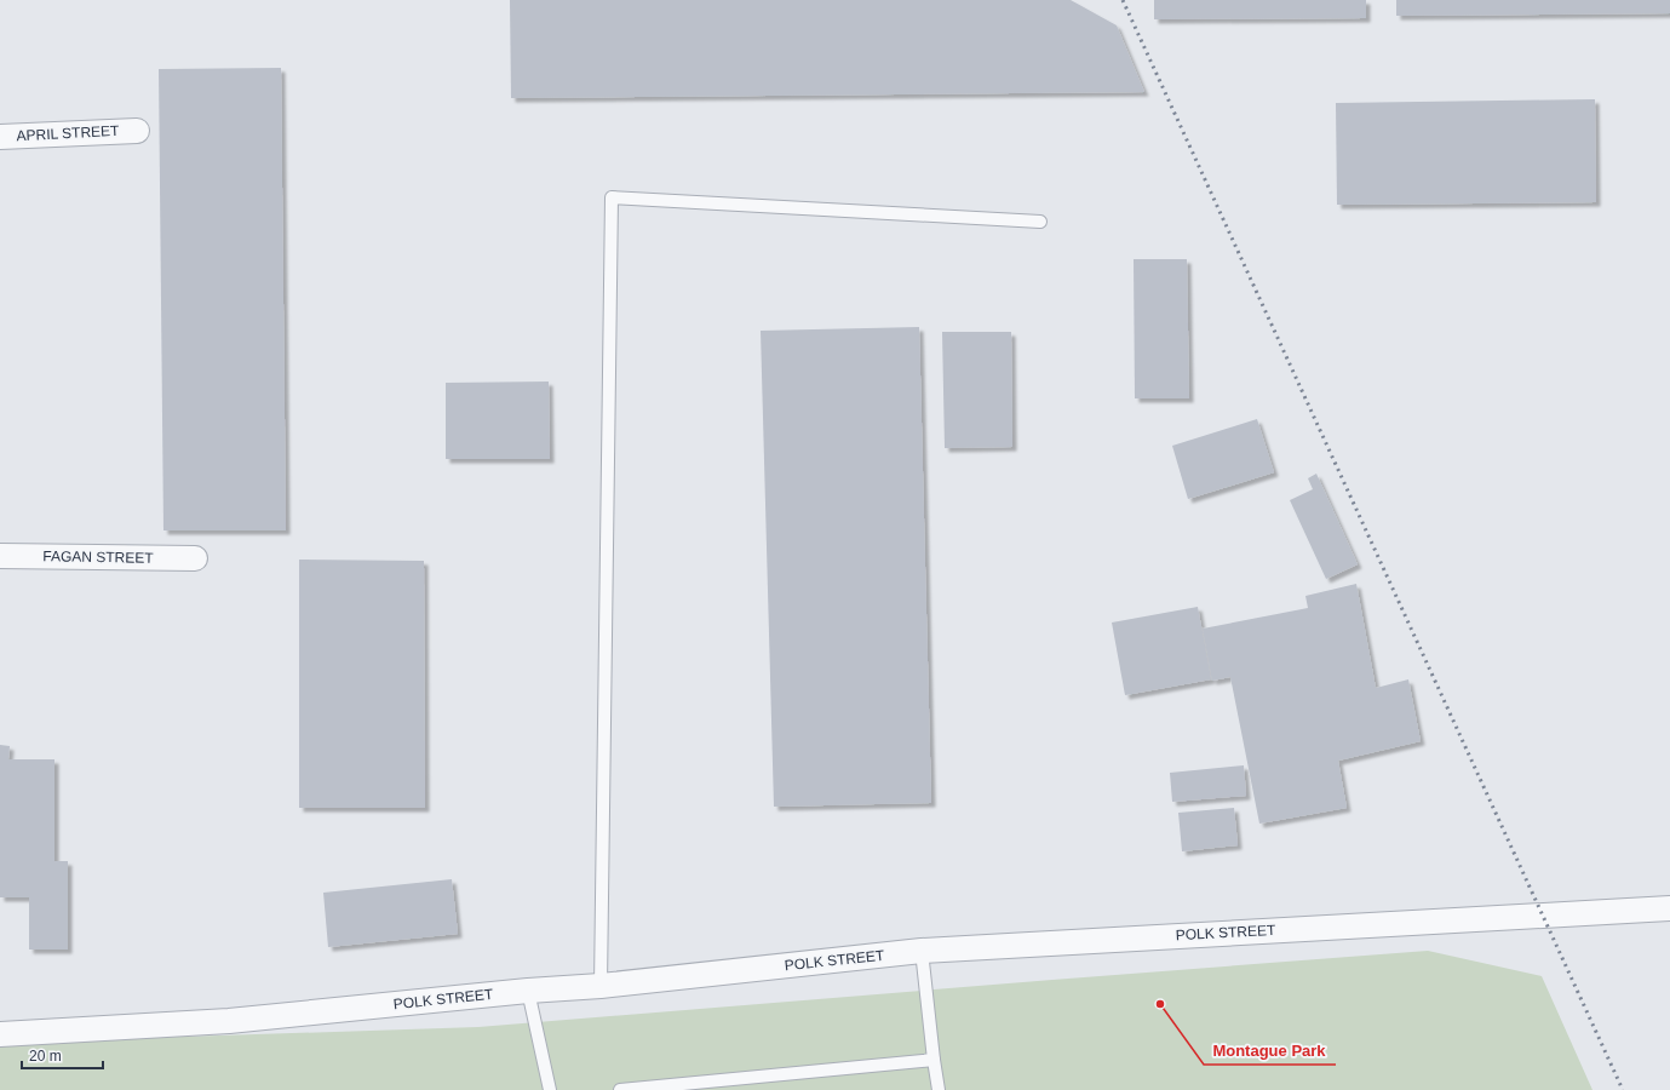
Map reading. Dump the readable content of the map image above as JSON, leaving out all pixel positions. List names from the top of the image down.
{
  "streets": {
    "street": ["APRIL STREET", "FAGAN STREET", "POLK STREET"]
  },
  "places": ["Montague Park"],
  "scale_bar": "20 m"
}
